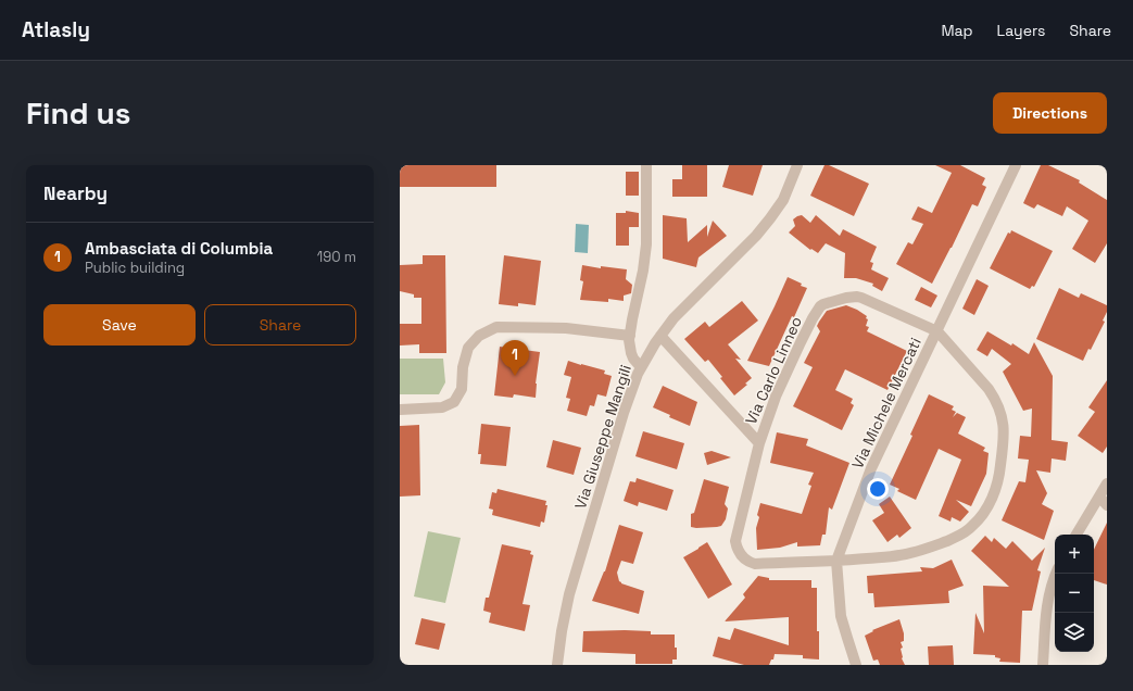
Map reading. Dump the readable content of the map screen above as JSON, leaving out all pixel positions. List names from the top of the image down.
{
  "streets": {
    "street": ["Via Carlo Linneo", "Via Michele Mercati", "Via Giuseppe Mangili"]
  },
  "crossings": [
    ["Via Carlo Linneo", "Via Michele Mercati"],
    ["Via Carlo Linneo", "Via Giuseppe Mangili"]
  ],
  "page": {
    "header": "Atlasly",
    "nav": ["Map", "Layers", "Share"],
    "buttons": [
      "Directions",
      ["Save", "Share"]
    ],
    "title": "Find us",
    "heading": "Nearby",
    "list": [
      {
        "mark": "1",
        "name": "Ambasciata di Columbia",
        "note": "Public building",
        "value": "190 m"
      }
    ],
    "pins": "1",
    "map_buttons": ["+", "−"]
  }
}
